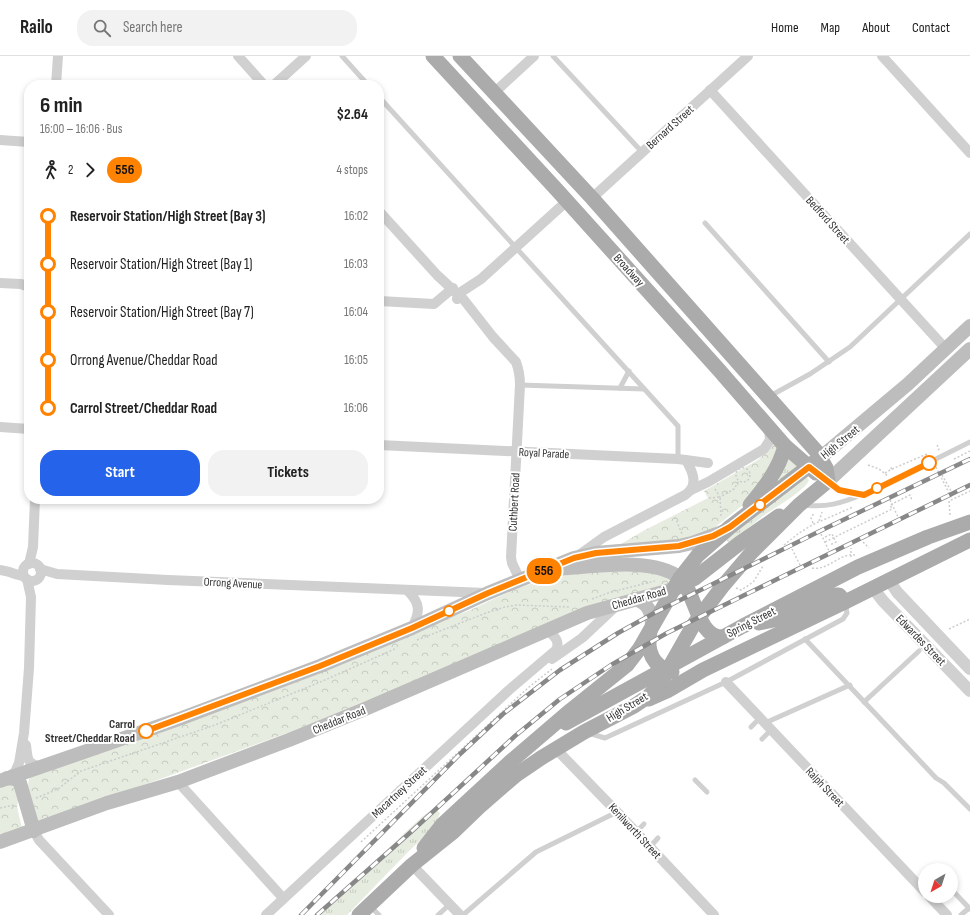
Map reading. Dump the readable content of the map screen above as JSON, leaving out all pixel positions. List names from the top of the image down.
{
  "streets": {
    "main road": [
      "Broadway",
      "High Street",
      "Cheddar Road",
      "Spring Street"
    ],
    "street": [
      "Bernard Street",
      "Bedford Street",
      "Royal Parade",
      "Cuthbert Road",
      "Orrong Avenue",
      "Edwardes Street",
      "Ralph Street",
      "Macartney Street",
      "Kenilworth Street"
    ]
  },
  "crossings": [
    ["Bernard Street", "Bedford Street"],
    ["Bernard Street", "Broadway"],
    ["Bedford Street", "High Street"],
    ["Broadway", "High Street"],
    ["Broadway", "Cheddar Road"],
    ["High Street", "Cheddar Road"],
    ["High Street", "Spring Street"],
    ["High Street", "Kenilworth Street"],
    ["Royal Parade", "Cuthbert Road"],
    ["Cuthbert Road", "Cheddar Road"],
    ["Orrong Avenue", "Cheddar Road"],
    ["Cheddar Road", "Macartney Street"],
    ["Spring Street", "Edwardes Street"]
  ],
  "places": ["Carrol Street/Cheddar Road"],
  "lines": ["bus line 556"],
  "north": "bottom left",
  "page": {
    "header": "Railo",
    "search": "Search here",
    "nav": [
      "Home",
      "Map",
      "About",
      "Contact"
    ],
    "on_map": "556",
    "heading": ["6 min", "16:00 – 16:06 · Bus", "$2.64"],
    "legs": ["2", "556", "4 stops"],
    "list": [
      {
        "name": "Reservoir Station/High Street (Bay 3)",
        "value": "16:02"
      },
      {
        "name": "Reservoir Station/High Street (Bay 1)",
        "value": "16:03"
      },
      {
        "name": "Reservoir Station/High Street (Bay 7)",
        "value": "16:04"
      },
      {
        "name": "Orrong Avenue/Cheddar Road",
        "value": "16:05"
      },
      {
        "name": "Carrol Street/Cheddar Road",
        "value": "16:06"
      }
    ],
    "buttons": ["Start", "Tickets"]
  }
}
